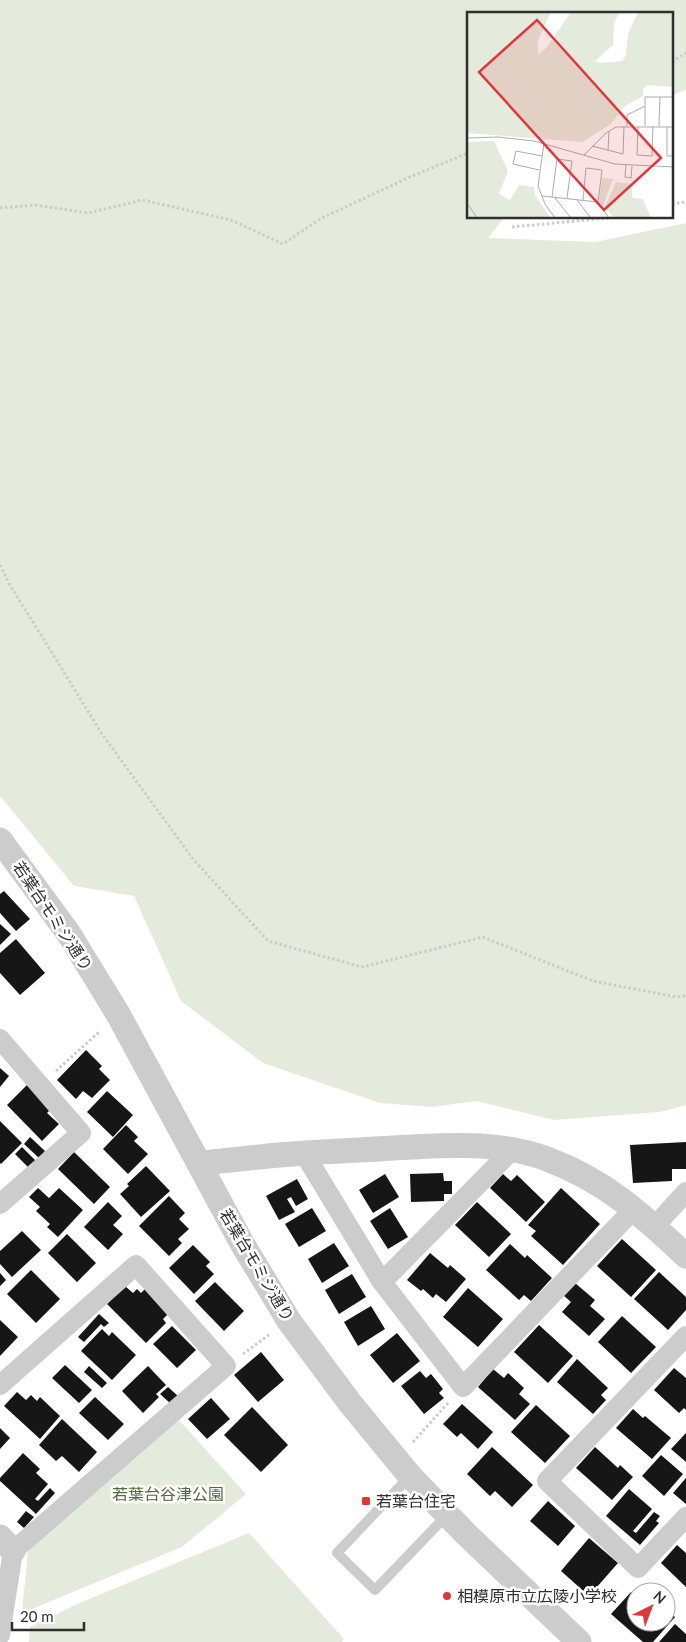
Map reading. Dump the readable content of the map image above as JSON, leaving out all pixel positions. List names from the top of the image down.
{
  "streets": {
    "street": ["若葉台モミジ通り"]
  },
  "parks": ["若葉台谷津公園"],
  "places": {
    "transit": ["若葉台住宅"],
    "other": ["相模原市立広陵小学校"]
  },
  "scale_bar": "20 m",
  "north": "top right"
}
